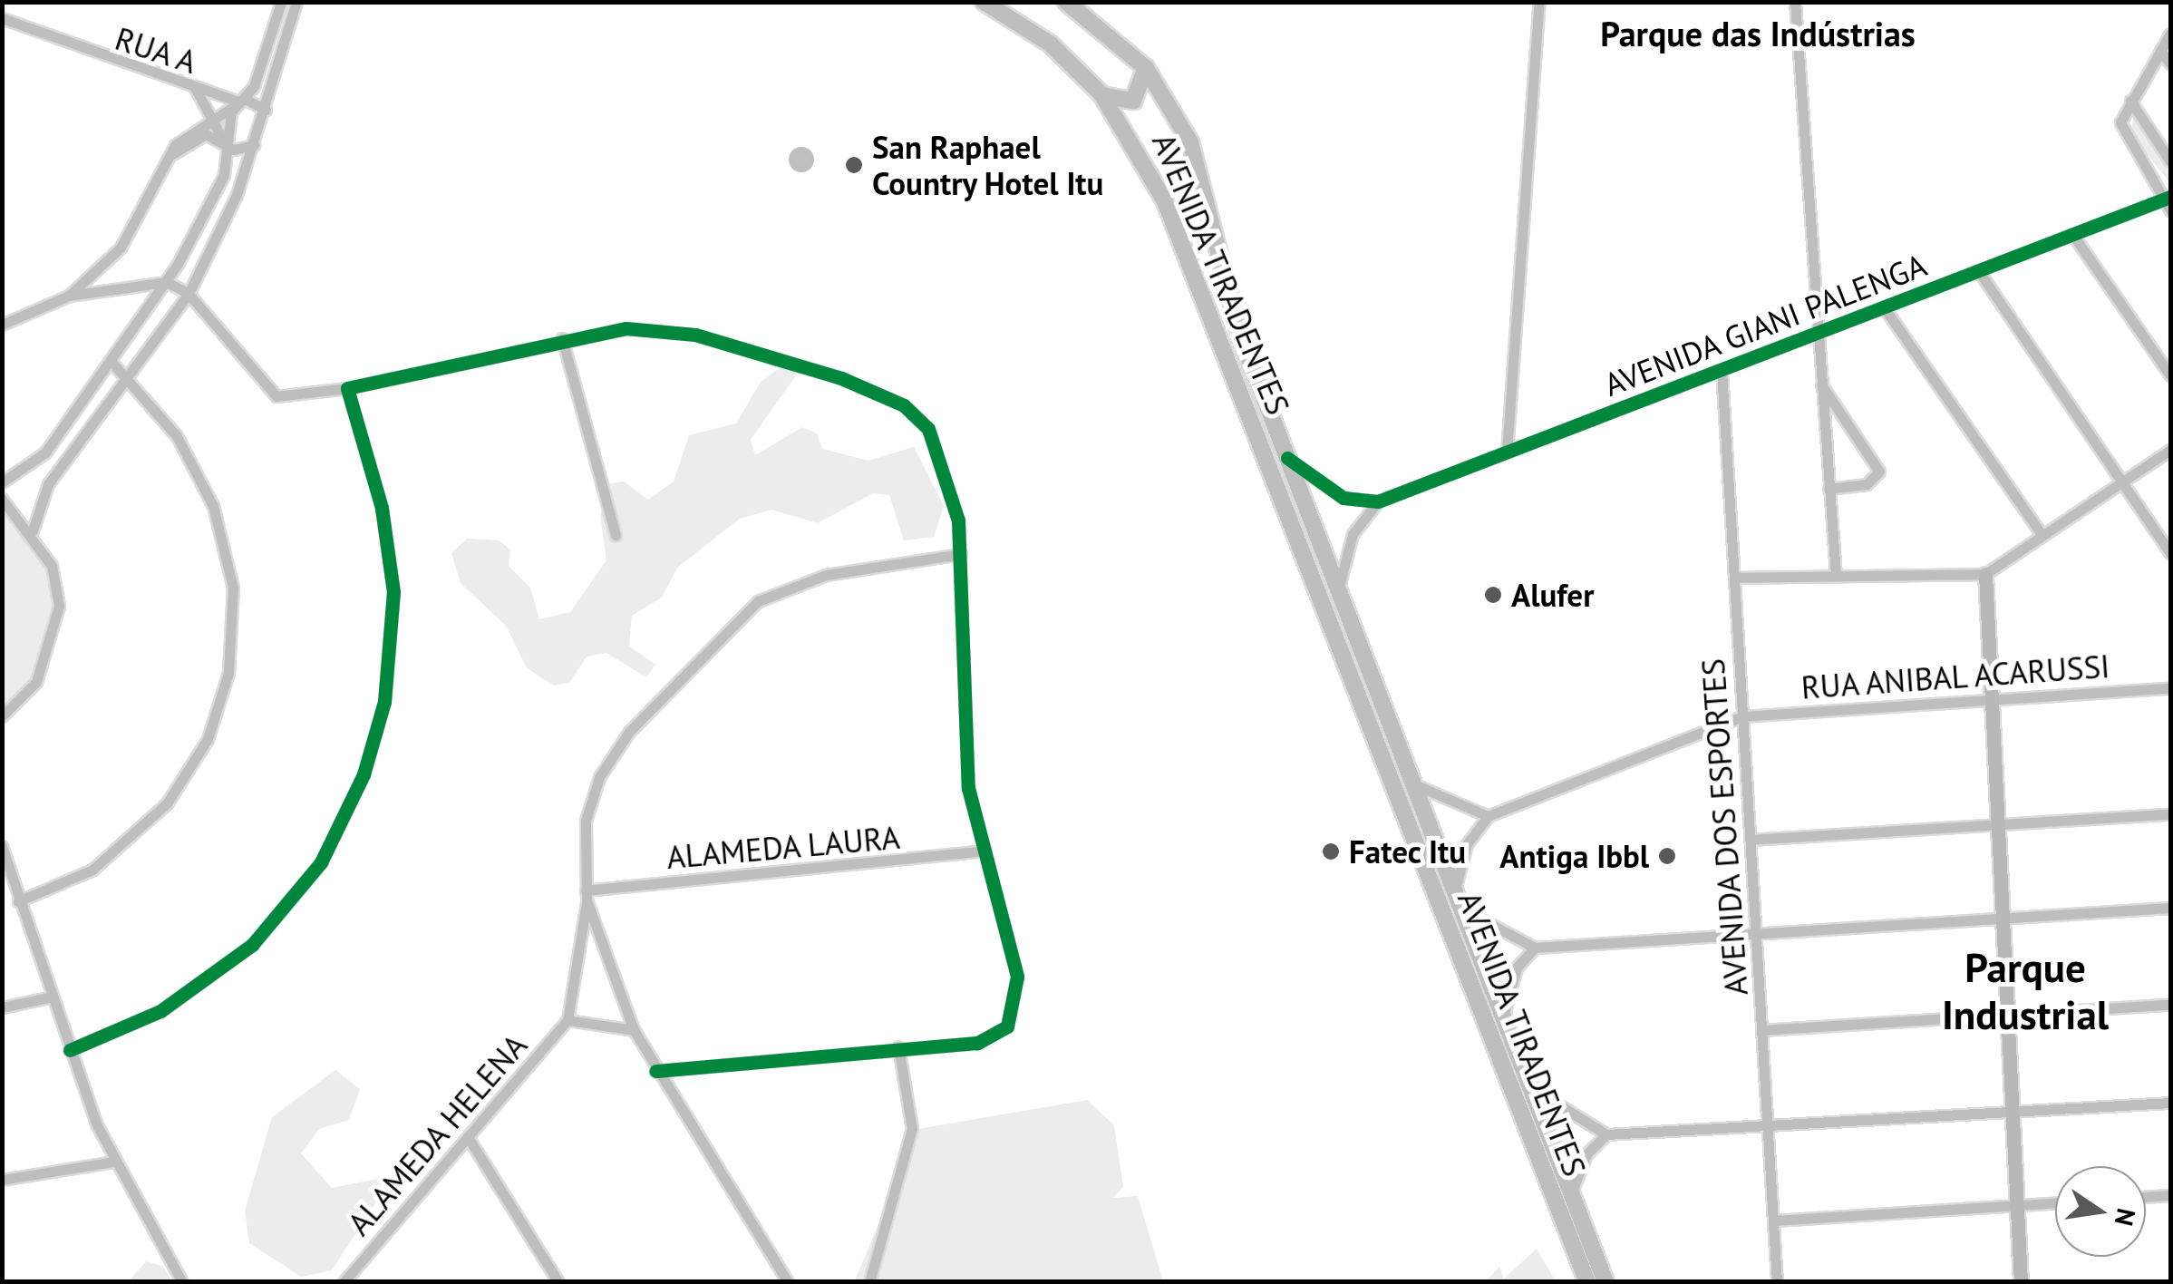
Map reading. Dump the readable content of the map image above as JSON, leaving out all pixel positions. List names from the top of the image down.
{
  "streets": {
    "main road": ["AVENIDA TIRADENTES"],
    "street": [
      "RUA A",
      "AVENIDA GIANI PALENGA",
      "RUA ANIBAL ACARUSSI",
      "AVENIDA DOS ESPORTES",
      "ALAMEDA LAURA",
      "ALAMEDA HELENA"
    ]
  },
  "crossings": [
    ["AVENIDA GIANI PALENGA", "AVENIDA DOS ESPORTES"],
    ["RUA ANIBAL ACARUSSI", "AVENIDA DOS ESPORTES"],
    ["ALAMEDA LAURA", "ALAMEDA HELENA"]
  ],
  "districts": ["Parque das Indústrias", "Parque Industrial"],
  "places": [
    "San Raphael Country Hotel Itu",
    "Alufer",
    "Fatec Itu",
    "Antiga Ibbl"
  ],
  "north": "right"
}
